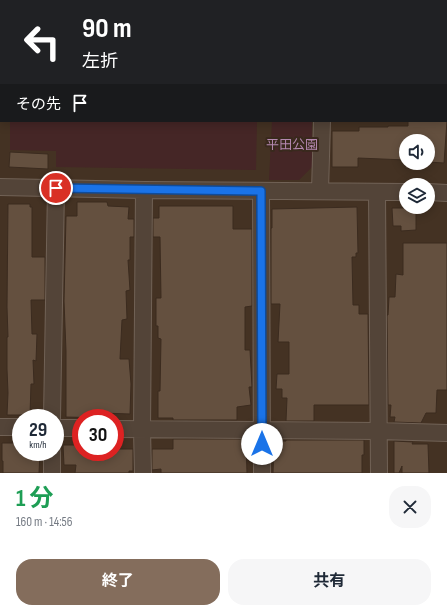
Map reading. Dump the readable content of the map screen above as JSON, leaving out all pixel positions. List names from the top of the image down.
{
  "parks": ["平田公園"],
  "page": {
    "turn": ["90 m", "左折"],
    "then": "その先",
    "speed": "29 km/h",
    "limit": "30",
    "heading": ["1 分", "160 m · 14:56"],
    "buttons": ["終了", "共有"]
  }
}
